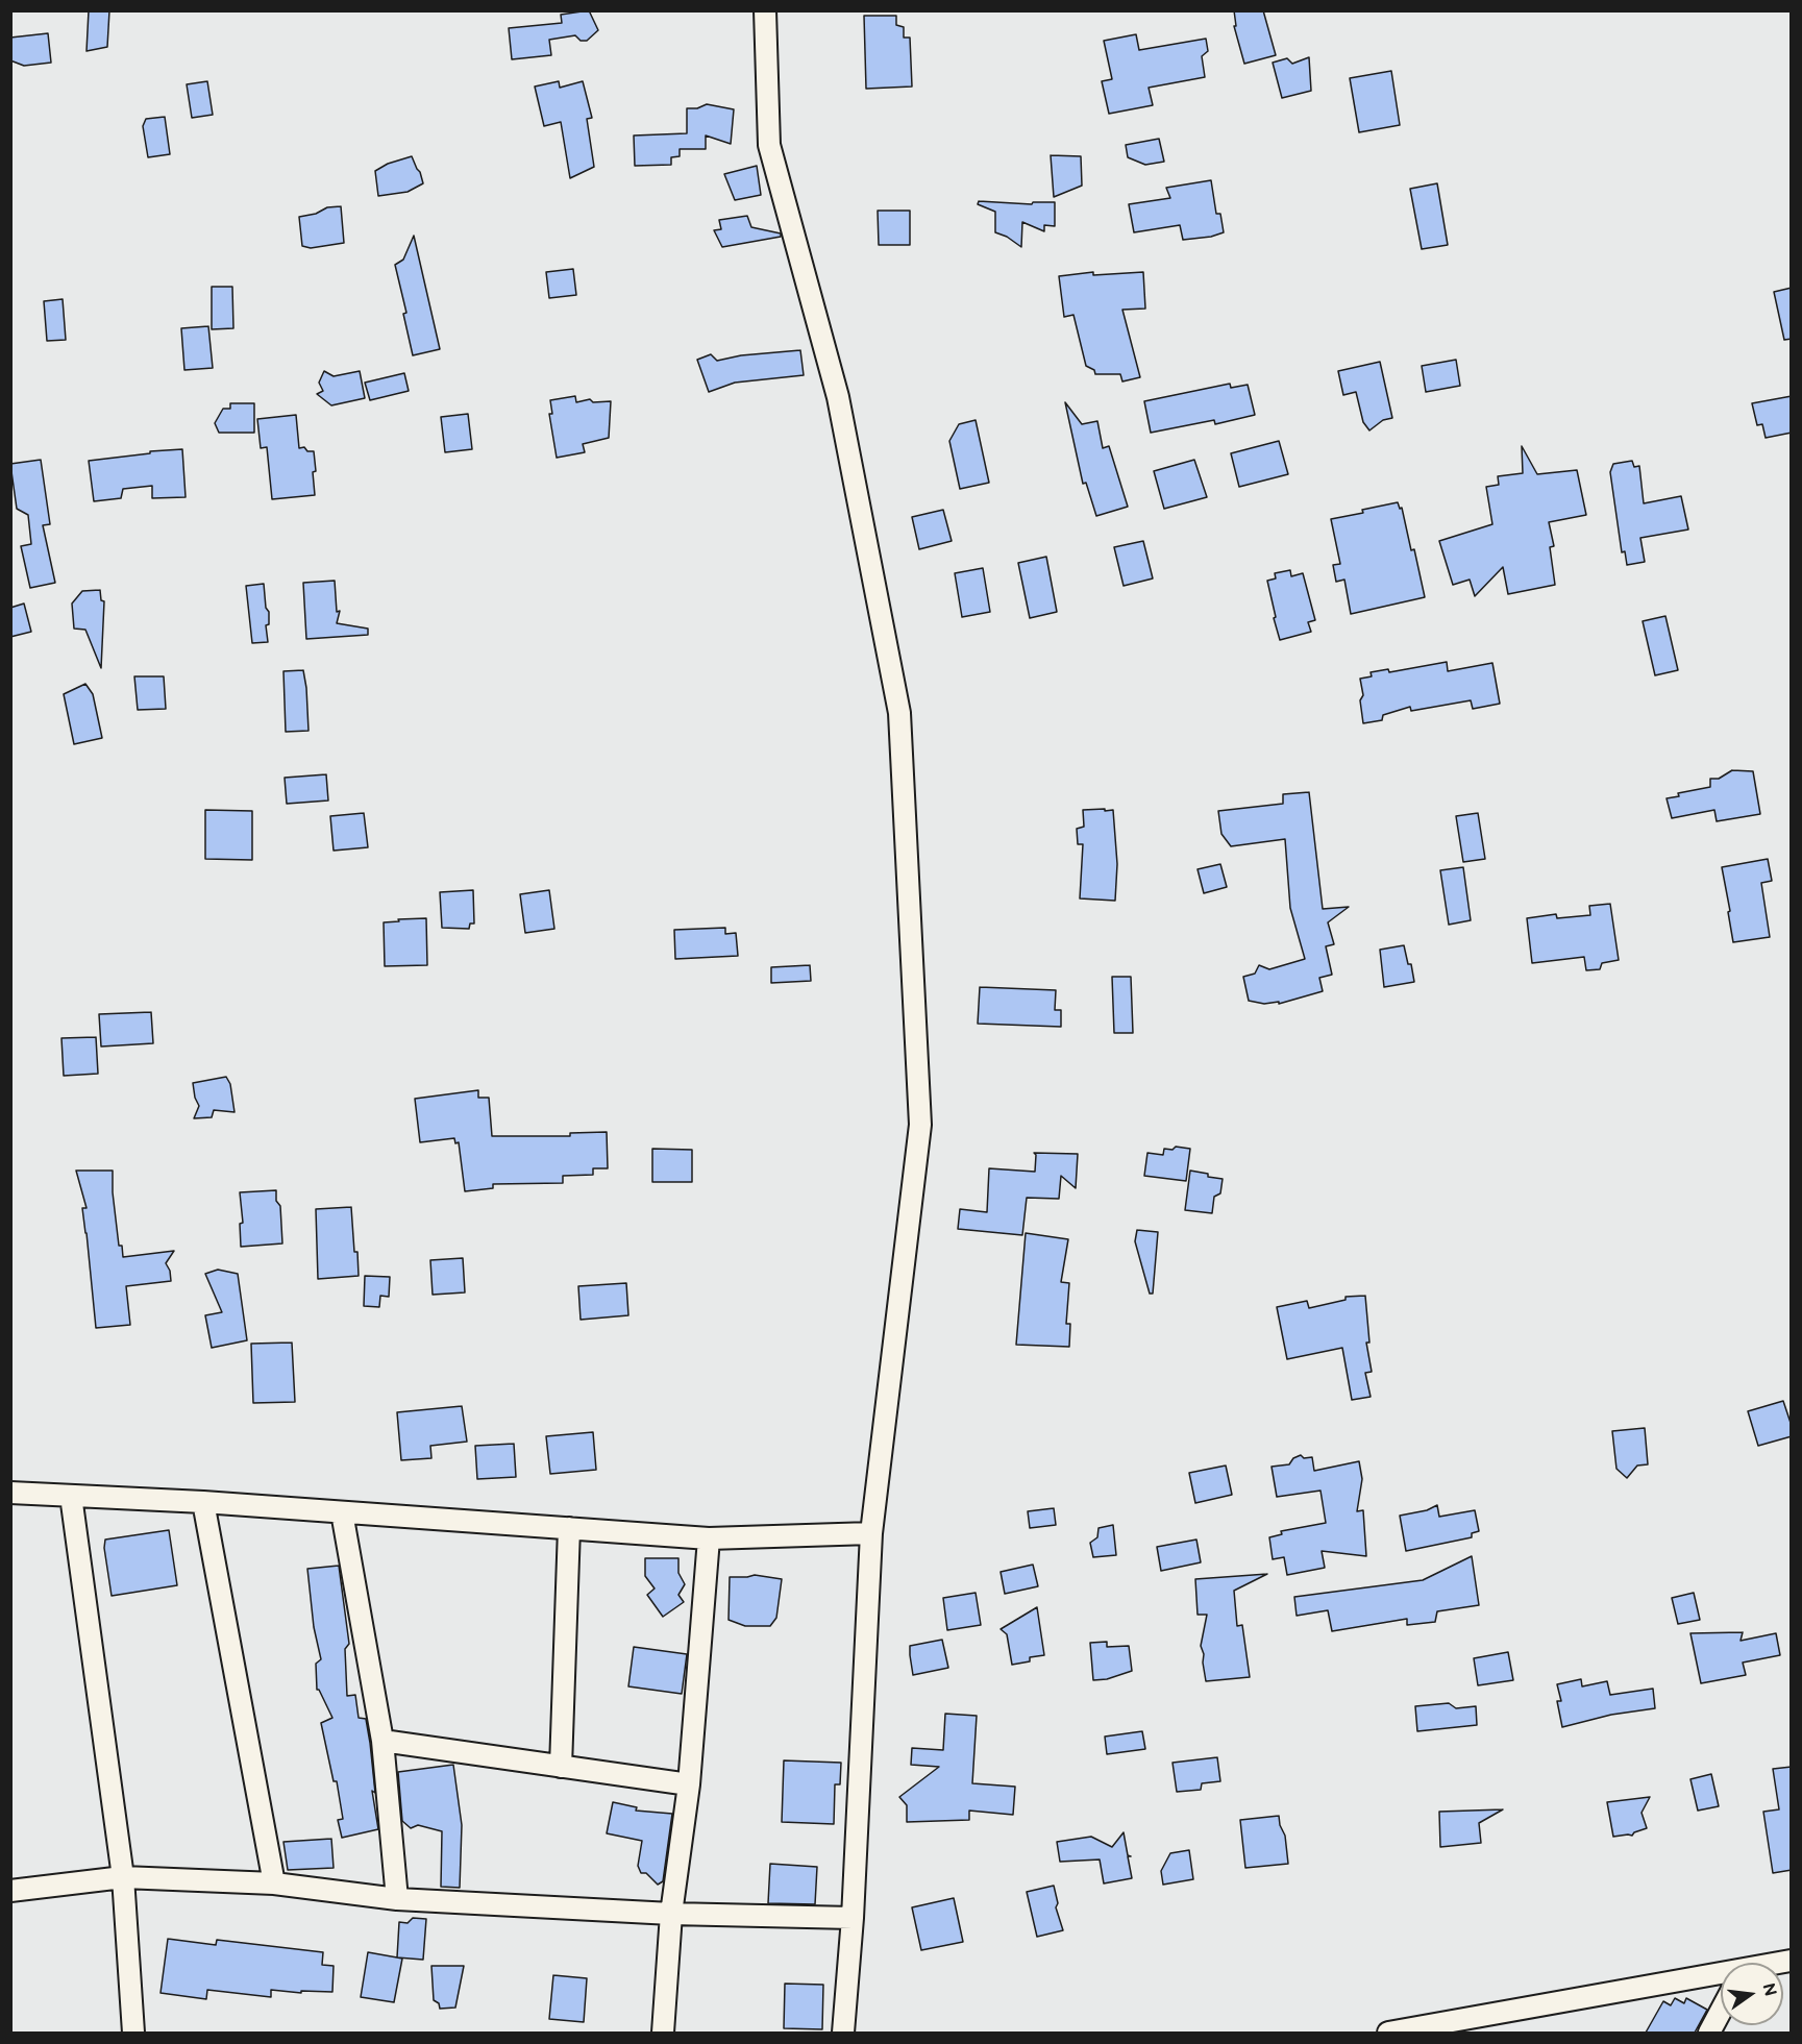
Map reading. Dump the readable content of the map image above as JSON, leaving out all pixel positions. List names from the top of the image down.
{
  "north": "right"
}
